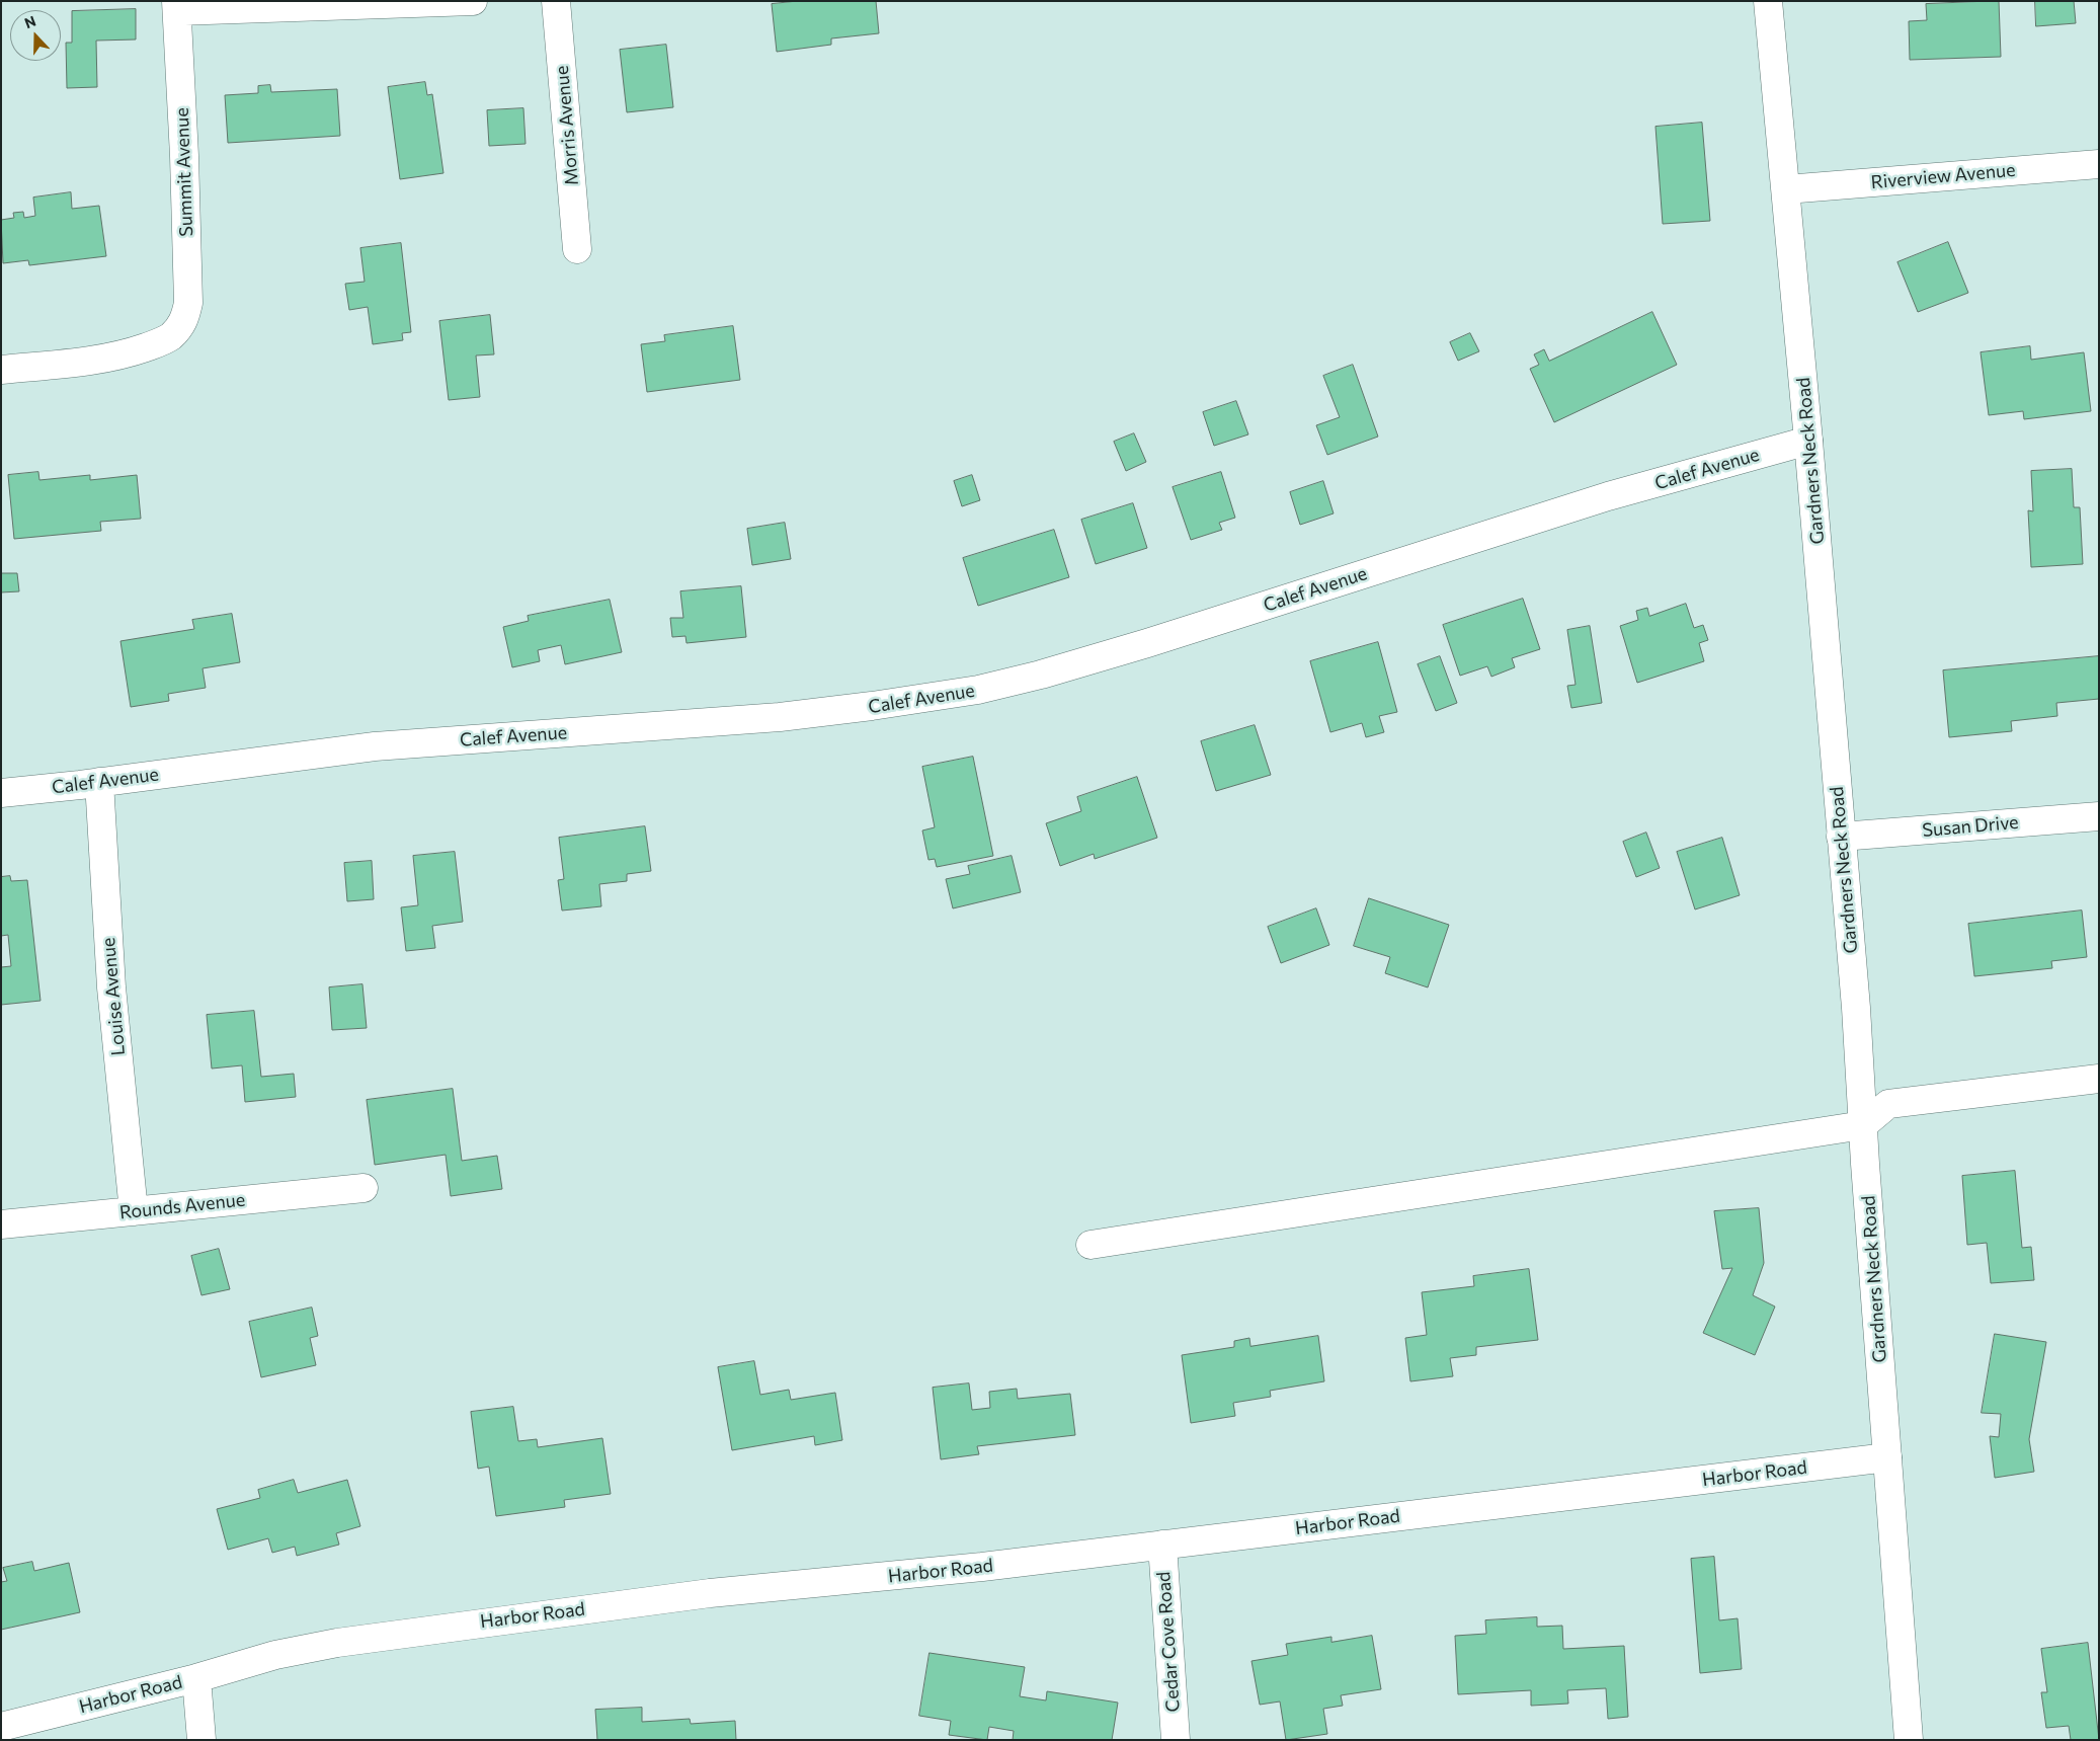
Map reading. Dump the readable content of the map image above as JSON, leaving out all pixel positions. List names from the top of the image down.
{
  "streets": {
    "street": [
      "Morris Avenue",
      "Summit Avenue",
      "Riverview Avenue",
      "Gardners Neck Road",
      "Calef Avenue",
      "Susan Drive",
      "Louise Avenue",
      "Rounds Avenue",
      "Harbor Road",
      "Cedar Cove Road"
    ]
  },
  "crossings": [
    ["Riverview Avenue", "Gardners Neck Road"],
    ["Gardners Neck Road", "Calef Avenue"],
    ["Gardners Neck Road", "Susan Drive"],
    ["Gardners Neck Road", "Harbor Road"],
    ["Calef Avenue", "Louise Avenue"],
    ["Louise Avenue", "Rounds Avenue"],
    ["Harbor Road", "Cedar Cove Road"]
  ],
  "north": "top"
}
